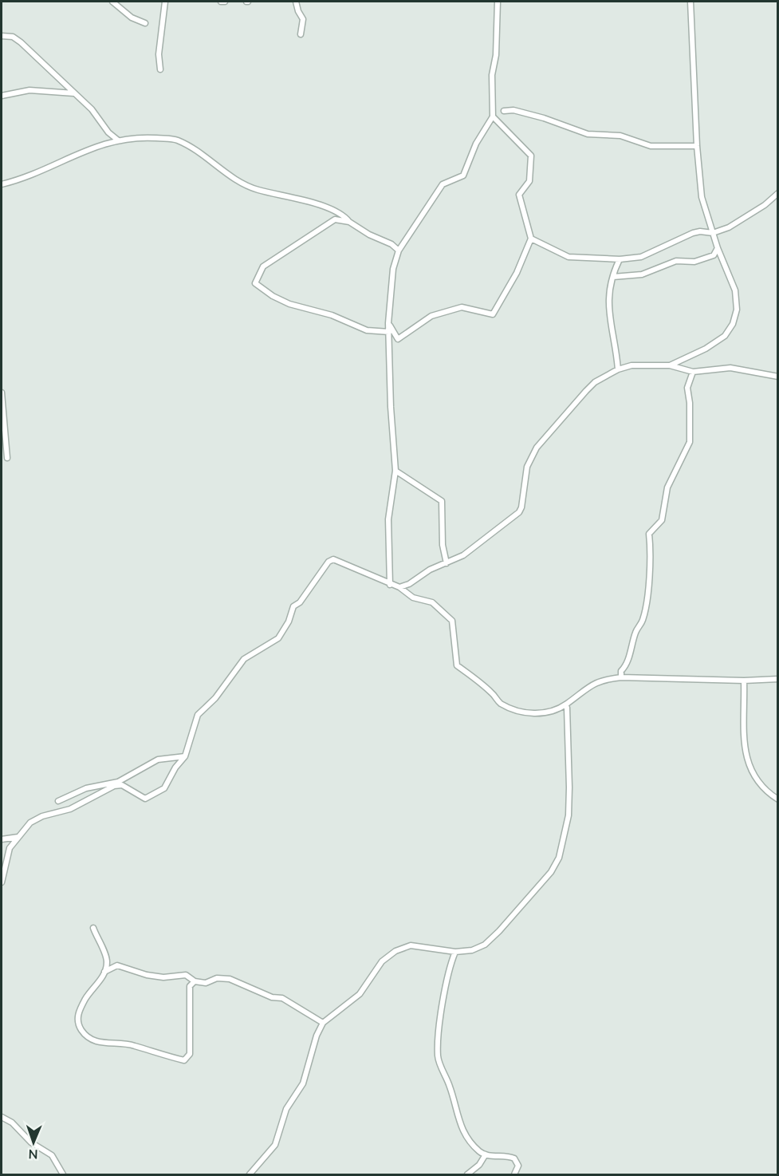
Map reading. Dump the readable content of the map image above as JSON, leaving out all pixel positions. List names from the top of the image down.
{
  "north": "bottom"
}
